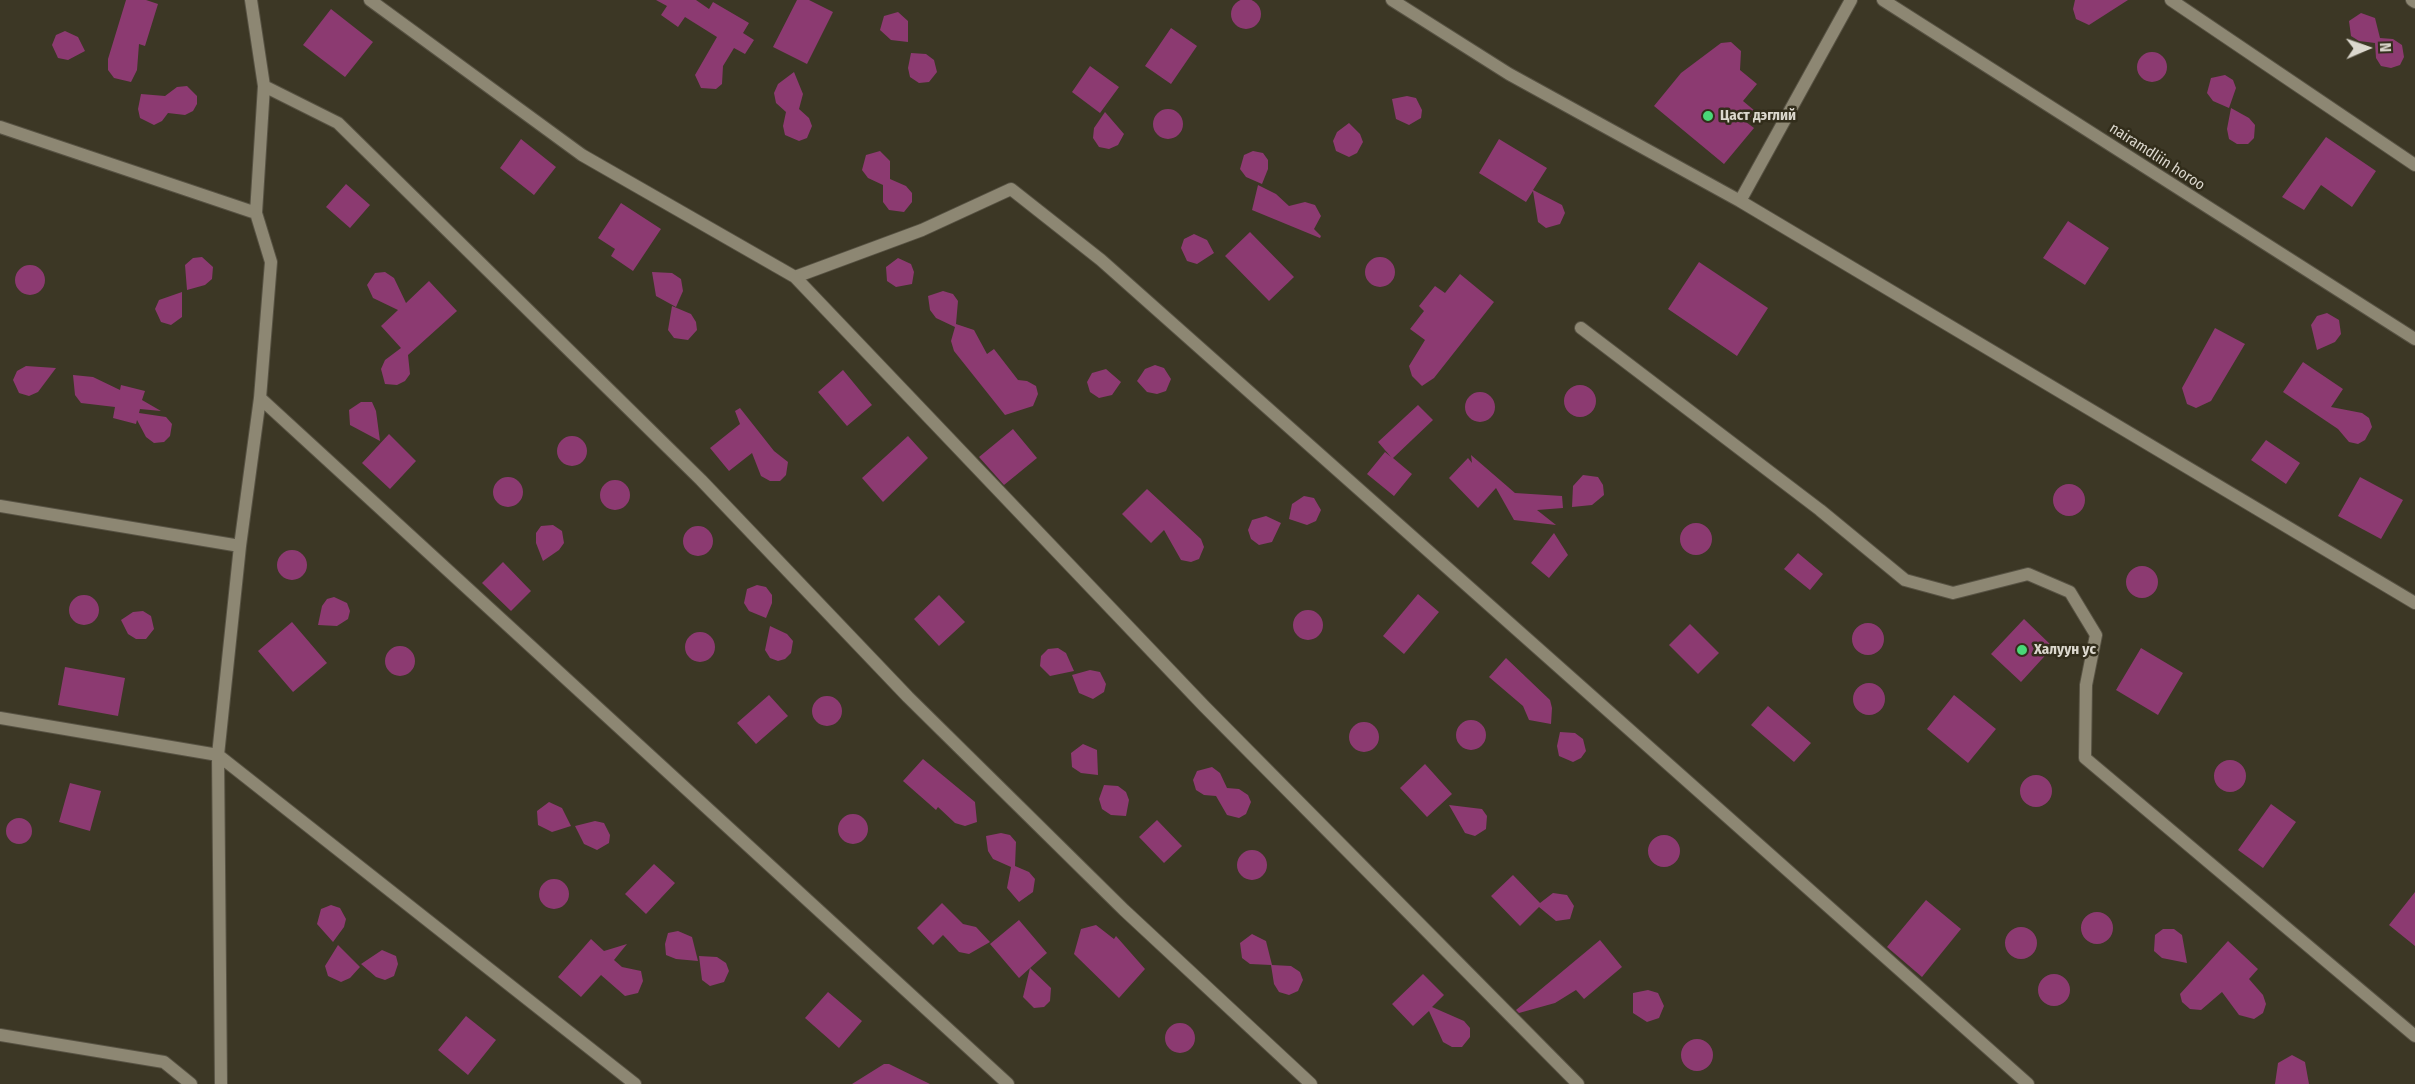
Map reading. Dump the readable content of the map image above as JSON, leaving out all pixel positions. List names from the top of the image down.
{
  "streets": {
    "street": ["nairamdliin horoo"]
  },
  "places": ["Цаст дэглий", "Халуун ус"],
  "north": "right"
}
